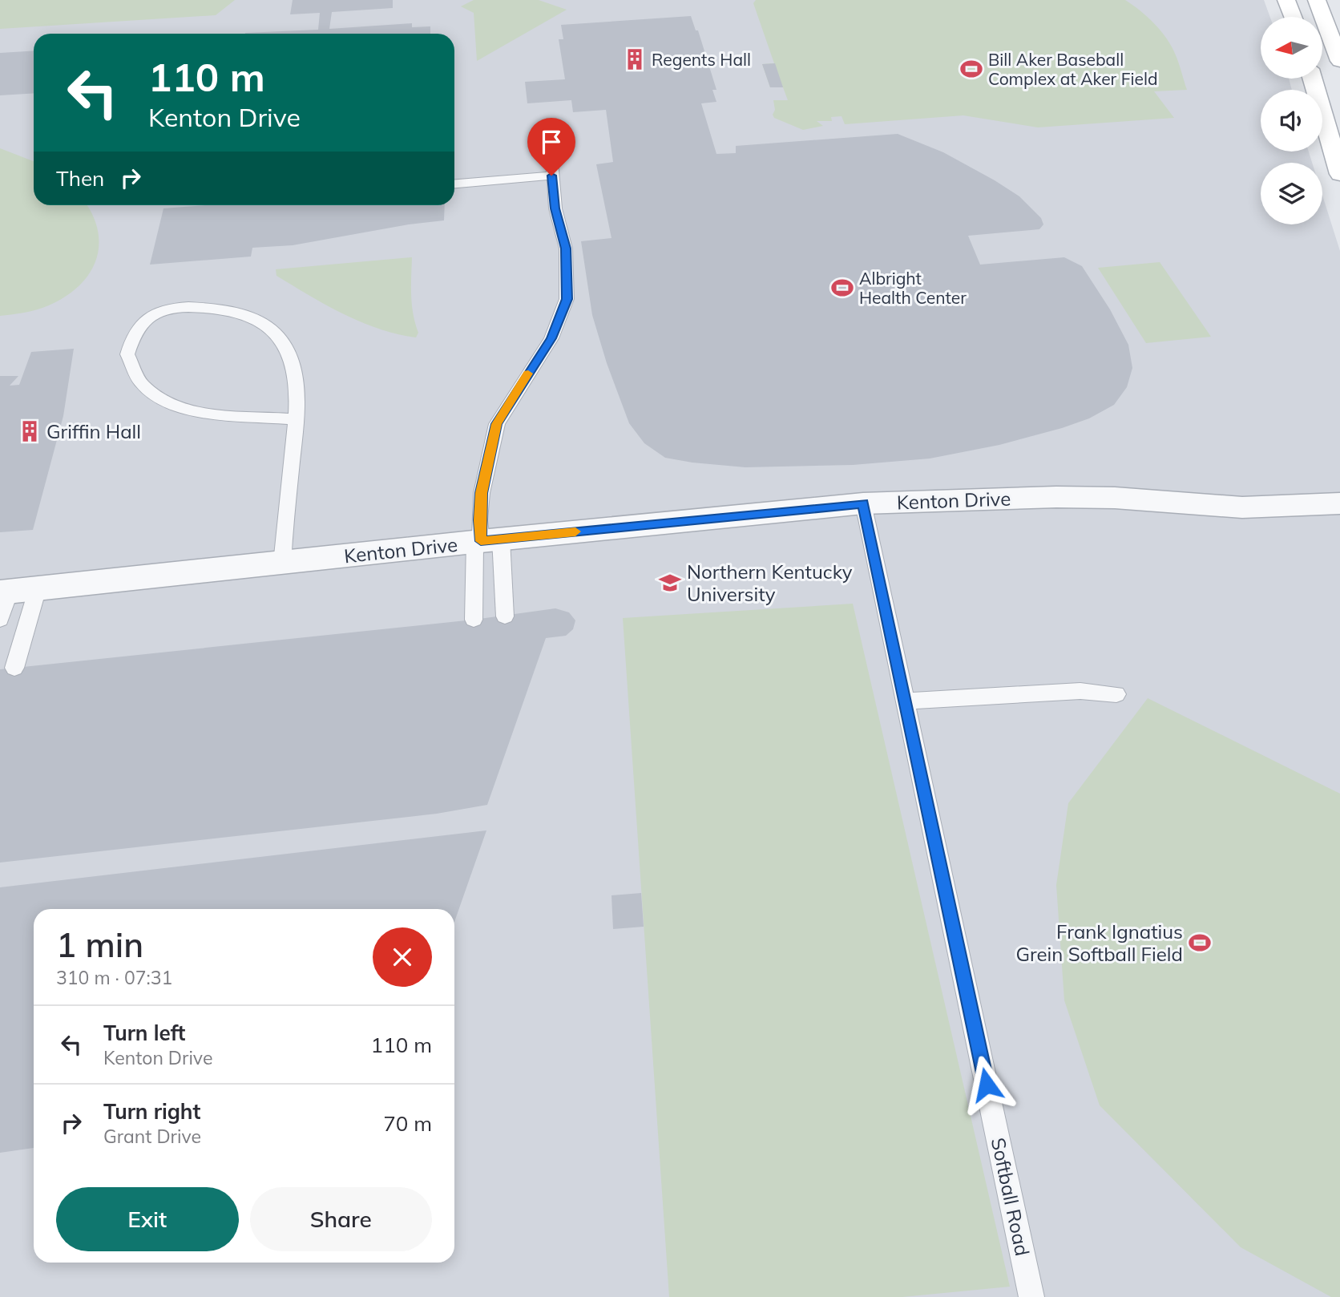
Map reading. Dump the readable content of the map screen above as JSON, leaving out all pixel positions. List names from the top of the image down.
{
  "streets": {
    "street": ["Kenton Drive"],
    "lane": ["Softball Road"]
  },
  "crossings": [
    ["Kenton Drive", "Softball Road"]
  ],
  "places": {
    "building": ["Regents Hall", "Griffin Hall"],
    "sports": ["Bill Aker Baseball Complex at Aker Field", "Albright Health Center", "Frank Ignatius Grein Softball Field"],
    "school or university": ["Northern Kentucky University"]
  },
  "north": "left",
  "page": {
    "turn": ["110 m", "Kenton Drive"],
    "then": "Then",
    "heading": ["1 min", "310 m · 07:31"],
    "list": [
      {
        "name": "Turn left",
        "note": "Kenton Drive",
        "value": "110 m"
      },
      {
        "name": "Turn right",
        "note": "Grant Drive",
        "value": "70 m"
      }
    ],
    "buttons": ["Exit", "Share"]
  }
}
